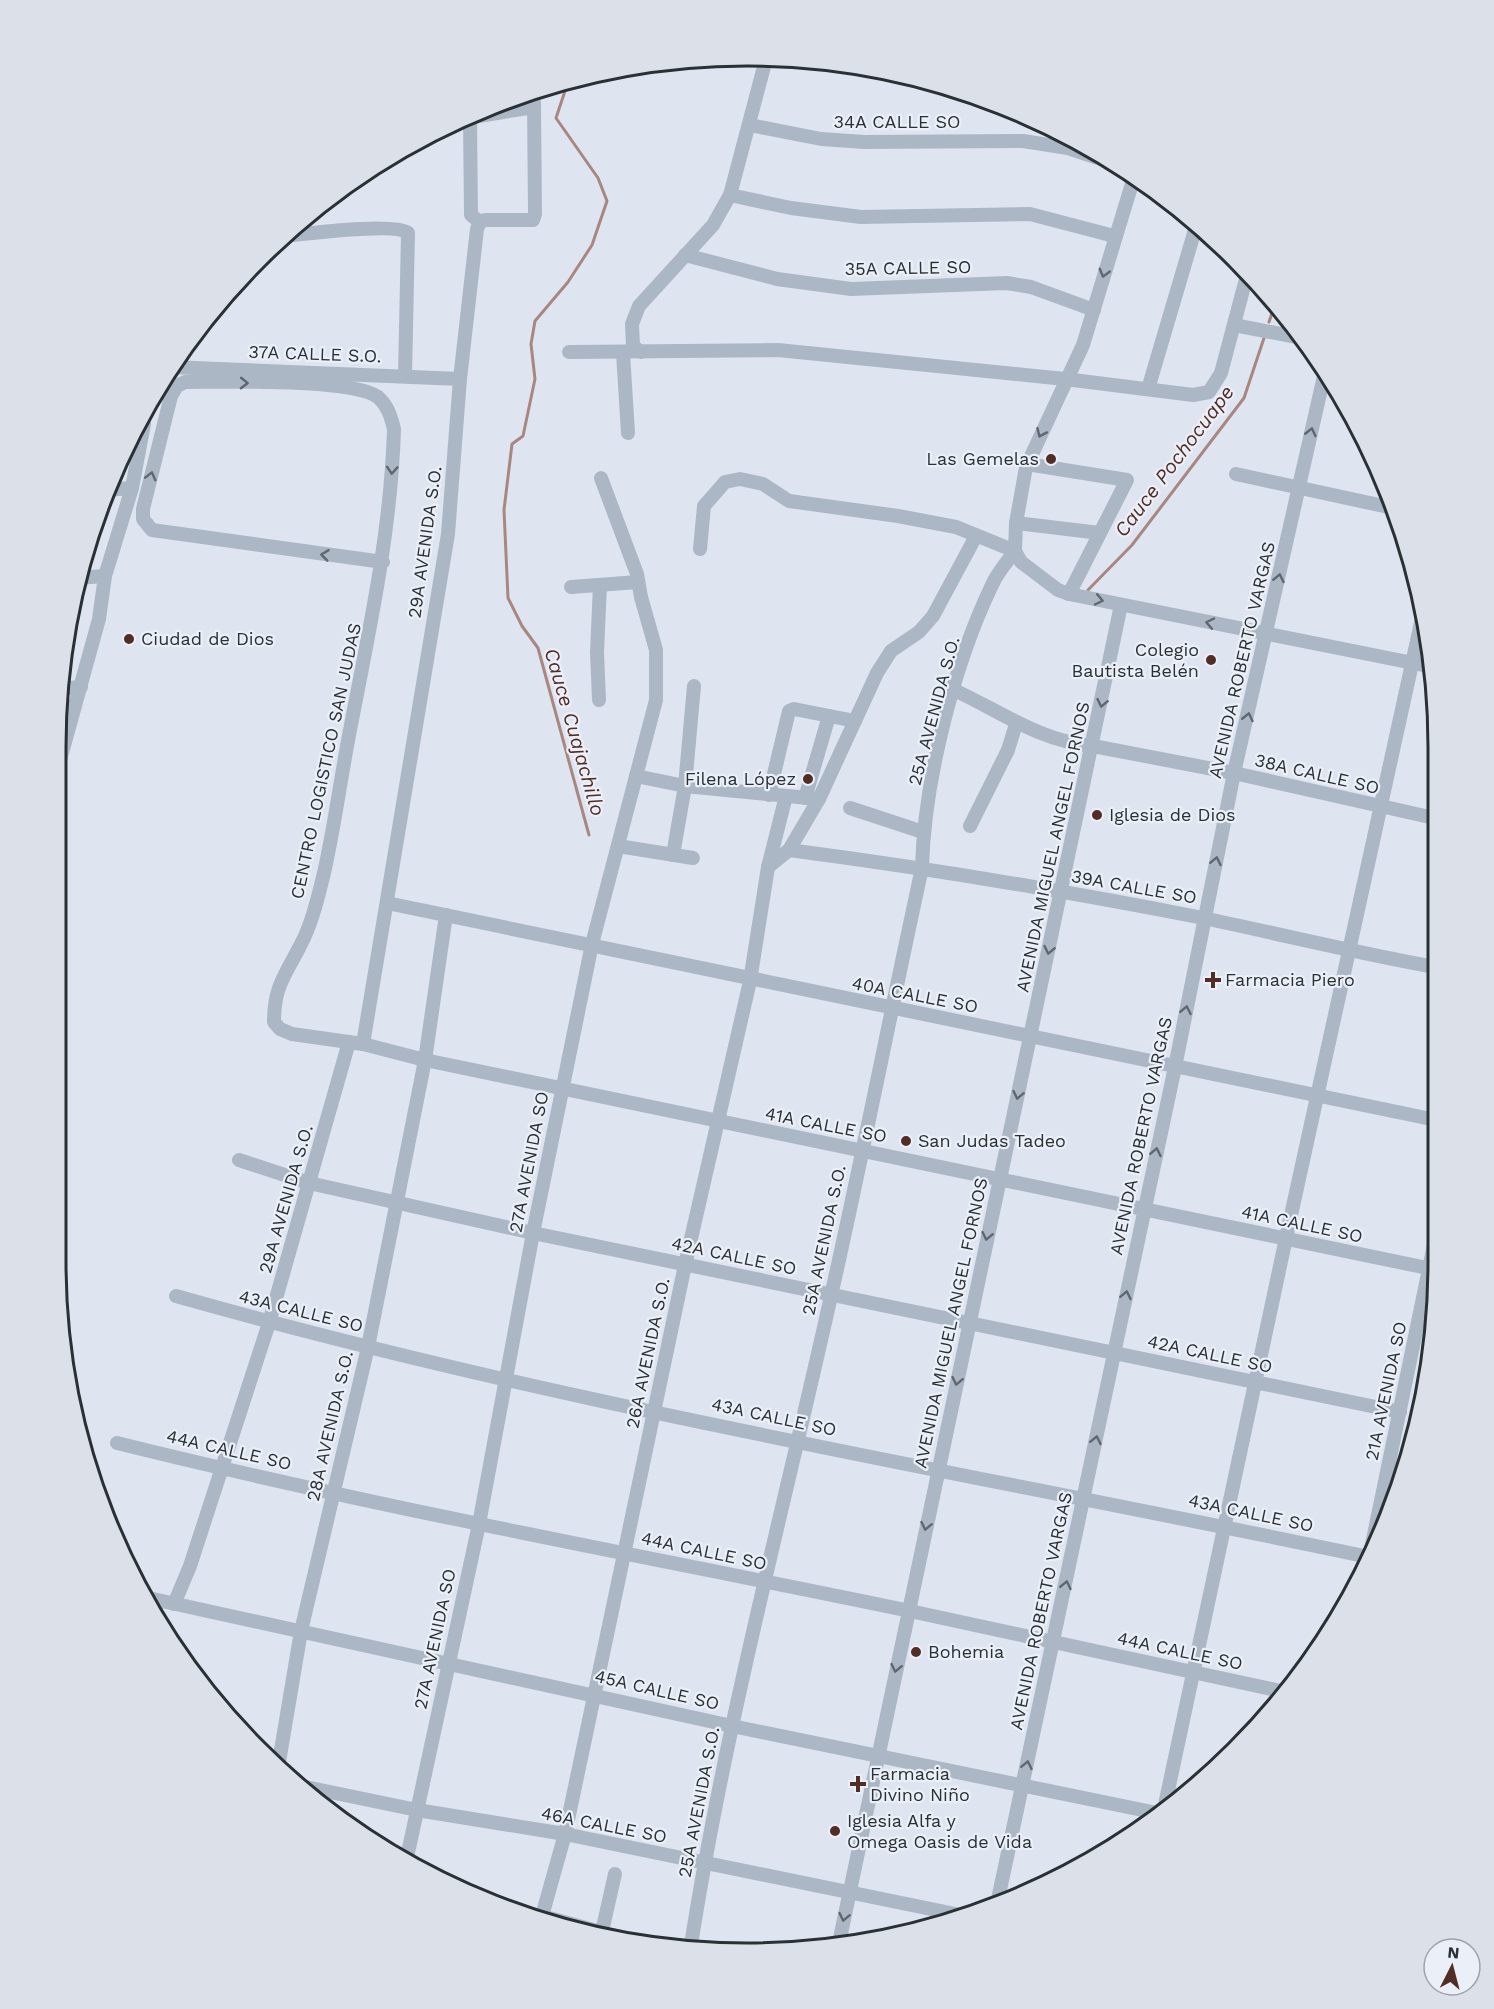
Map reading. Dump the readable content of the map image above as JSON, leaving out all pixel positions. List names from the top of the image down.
{
  "streets": {
    "street": [
      "34A CALLE SO",
      "35A CALLE SO",
      "37A CALLE S.O.",
      "29A AVENIDA S.O.",
      "AVENIDA ROBERTO VARGAS",
      "25A AVENIDA S.O.",
      "CENTRO LOGISTICO SAN JUDAS",
      "38A CALLE SO",
      "AVENIDA MIGUEL ANGEL FORNOS",
      "39A CALLE SO",
      "40A CALLE SO",
      "41A CALLE SO",
      "27A AVENIDA SO",
      "42A CALLE SO",
      "43A CALLE SO",
      "26A AVENIDA S.O.",
      "21A AVENIDA SO",
      "28A AVENIDA S.O.",
      "44A CALLE SO",
      "45A CALLE SO",
      "46A CALLE SO"
    ]
  },
  "crossings": [
    ["37A CALLE S.O.", "29A AVENIDA S.O."],
    ["29A AVENIDA S.O.", "40A CALLE SO"],
    ["29A AVENIDA S.O.", "41A CALLE SO"],
    ["29A AVENIDA S.O.", "42A CALLE SO"],
    ["29A AVENIDA S.O.", "43A CALLE SO"],
    ["29A AVENIDA S.O.", "44A CALLE SO"],
    ["29A AVENIDA S.O.", "45A CALLE SO"],
    ["AVENIDA ROBERTO VARGAS", "38A CALLE SO"],
    ["AVENIDA ROBERTO VARGAS", "39A CALLE SO"],
    ["AVENIDA ROBERTO VARGAS", "40A CALLE SO"],
    ["AVENIDA ROBERTO VARGAS", "41A CALLE SO"],
    ["AVENIDA ROBERTO VARGAS", "42A CALLE SO"],
    ["AVENIDA ROBERTO VARGAS", "43A CALLE SO"],
    ["AVENIDA ROBERTO VARGAS", "44A CALLE SO"],
    ["AVENIDA ROBERTO VARGAS", "45A CALLE SO"],
    ["25A AVENIDA S.O.", "38A CALLE SO"],
    ["25A AVENIDA S.O.", "39A CALLE SO"],
    ["25A AVENIDA S.O.", "40A CALLE SO"],
    ["25A AVENIDA S.O.", "41A CALLE SO"],
    ["25A AVENIDA S.O.", "42A CALLE SO"],
    ["25A AVENIDA S.O.", "43A CALLE SO"],
    ["25A AVENIDA S.O.", "44A CALLE SO"],
    ["25A AVENIDA S.O.", "45A CALLE SO"],
    ["25A AVENIDA S.O.", "46A CALLE SO"],
    ["CENTRO LOGISTICO SAN JUDAS", "41A CALLE SO"],
    ["38A CALLE SO", "AVENIDA MIGUEL ANGEL FORNOS"],
    ["AVENIDA MIGUEL ANGEL FORNOS", "39A CALLE SO"],
    ["AVENIDA MIGUEL ANGEL FORNOS", "40A CALLE SO"],
    ["AVENIDA MIGUEL ANGEL FORNOS", "41A CALLE SO"],
    ["AVENIDA MIGUEL ANGEL FORNOS", "42A CALLE SO"],
    ["AVENIDA MIGUEL ANGEL FORNOS", "43A CALLE SO"],
    ["AVENIDA MIGUEL ANGEL FORNOS", "44A CALLE SO"],
    ["AVENIDA MIGUEL ANGEL FORNOS", "45A CALLE SO"],
    ["AVENIDA MIGUEL ANGEL FORNOS", "46A CALLE SO"],
    ["40A CALLE SO", "27A AVENIDA SO"],
    ["40A CALLE SO", "26A AVENIDA S.O."],
    ["40A CALLE SO", "28A AVENIDA S.O."],
    ["41A CALLE SO", "27A AVENIDA SO"],
    ["41A CALLE SO", "26A AVENIDA S.O."],
    ["41A CALLE SO", "28A AVENIDA S.O."],
    ["27A AVENIDA SO", "42A CALLE SO"],
    ["27A AVENIDA SO", "43A CALLE SO"],
    ["27A AVENIDA SO", "44A CALLE SO"],
    ["27A AVENIDA SO", "45A CALLE SO"],
    ["27A AVENIDA SO", "46A CALLE SO"],
    ["42A CALLE SO", "26A AVENIDA S.O."],
    ["42A CALLE SO", "21A AVENIDA SO"],
    ["42A CALLE SO", "28A AVENIDA S.O."],
    ["43A CALLE SO", "26A AVENIDA S.O."],
    ["43A CALLE SO", "28A AVENIDA S.O."],
    ["26A AVENIDA S.O.", "44A CALLE SO"],
    ["26A AVENIDA S.O.", "45A CALLE SO"],
    ["26A AVENIDA S.O.", "46A CALLE SO"],
    ["28A AVENIDA S.O.", "44A CALLE SO"],
    ["28A AVENIDA S.O.", "45A CALLE SO"]
  ],
  "one_way": ["AVENIDA ROBERTO VARGAS", "AVENIDA MIGUEL ANGEL FORNOS"],
  "water": ["Cauce Pochocuape", "Cauce Cuajachillo"],
  "places": {
    "other": [
      "Las Gemelas",
      "Ciudad de Dios",
      "Colegio Bautista Belén",
      "Filena López",
      "Iglesia de Dios",
      "San Judas Tadeo",
      "Bohemia",
      "Iglesia Alfa y Omega Oasis de Vida"
    ],
    "health": ["Farmacia Piero", "Farmacia Divino Niño"]
  },
  "north": "top"
}
